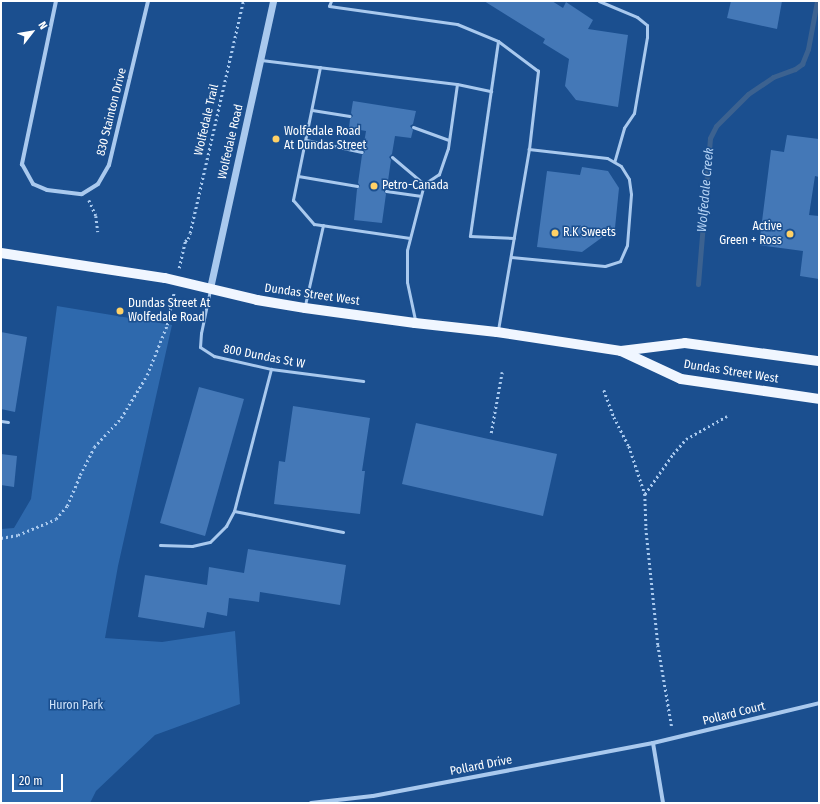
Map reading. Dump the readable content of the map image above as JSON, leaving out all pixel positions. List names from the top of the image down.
{
  "streets": {
    "main road": ["Dundas Street West"],
    "street": [
      "830 Stainton Drive",
      "Wolfedale Road",
      "Pollard Court",
      "Pollard Drive"
    ],
    "lane": ["800 Dundas St W"],
    "path": ["Wolfedale Trail"]
  },
  "crossings": [
    ["Wolfedale Road", "Dundas Street West"],
    ["Wolfedale Road", "800 Dundas St W"],
    ["Dundas Street West", "800 Dundas St W"],
    ["Pollard Court", "Pollard Drive"]
  ],
  "water": ["Wolfedale Creek"],
  "parks": ["Huron Park"],
  "places": [
    "Wolfedale Road At Dundas Street",
    "Petro-Canada",
    "R.K Sweets",
    "Active Green + Ross",
    "Dundas Street At Wolfedale Road"
  ],
  "scale_bar": "20 m",
  "north": "top right"
}
